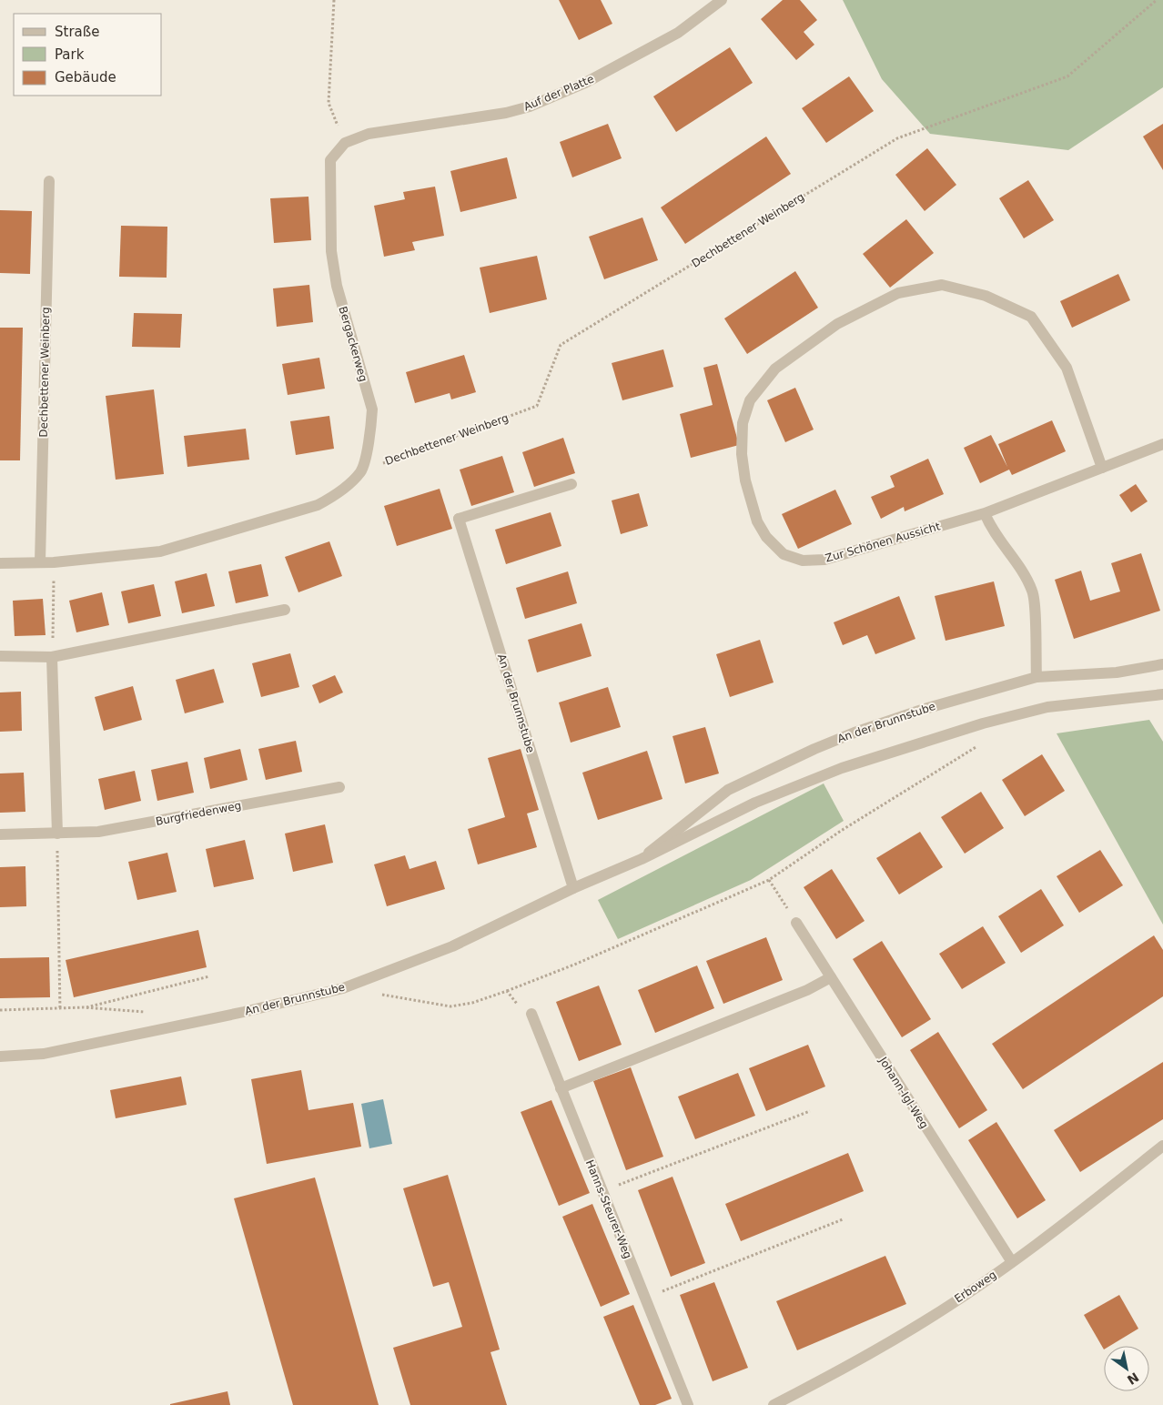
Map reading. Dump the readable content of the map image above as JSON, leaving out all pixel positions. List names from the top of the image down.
{
  "streets": {
    "street": [
      "Auf der Platte",
      "Dechbettener Weinberg",
      "Bergackerweg",
      "Zur Schönen Aussicht",
      "An der Brunnstube",
      "Burgfriedenweg",
      "Johann-Igl-Weg",
      "Hanns-Steurer-Weg",
      "Erboweg"
    ]
  },
  "crossings": [
    ["Auf der Platte", "Bergackerweg"],
    ["Dechbettener Weinberg", "Bergackerweg"],
    ["Johann-Igl-Weg", "Erboweg"]
  ],
  "legend": ["Straße", "Park", "Gebäude"],
  "north": "bottom right"
}
